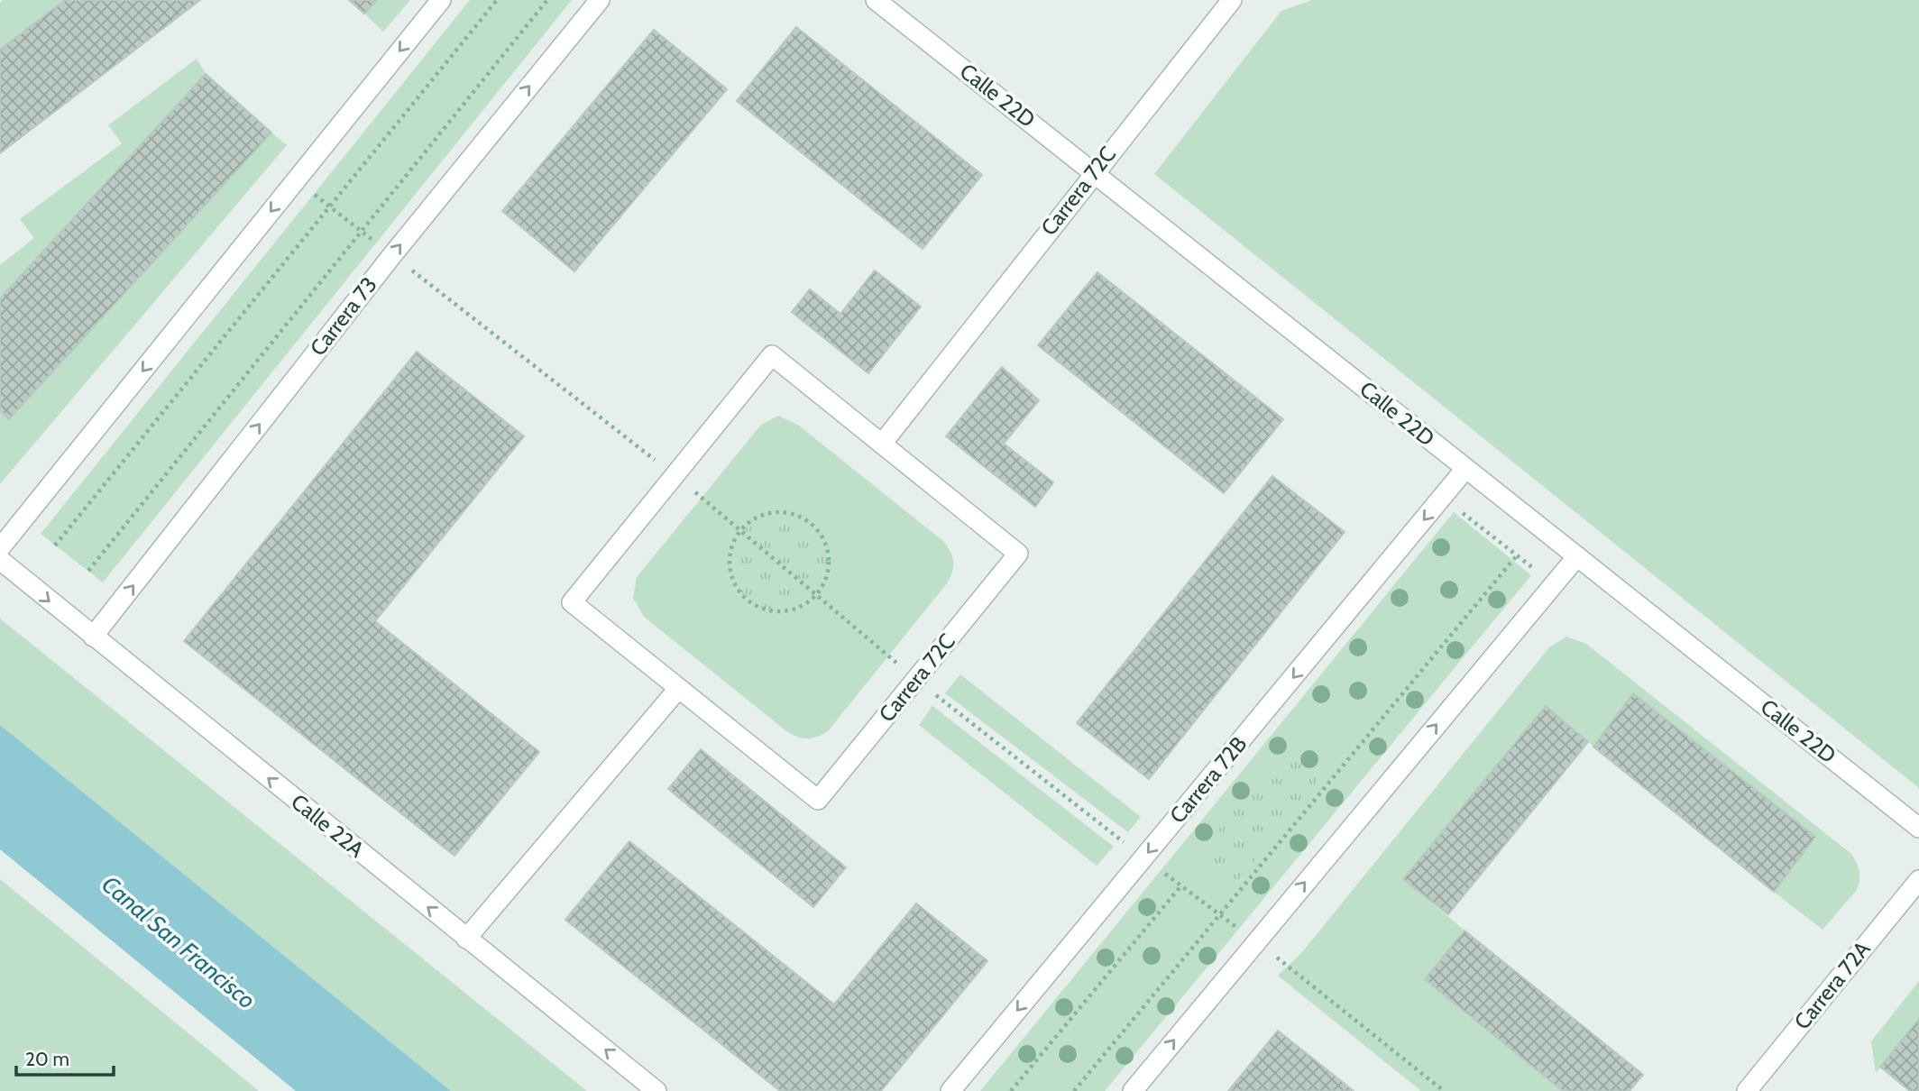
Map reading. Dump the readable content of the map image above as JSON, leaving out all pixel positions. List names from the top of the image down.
{
  "streets": {
    "street": [
      "Calle 22D",
      "Carrera 72C",
      "Carrera 73",
      "Carrera 72B",
      "Calle 22A",
      "Carrera 72A"
    ]
  },
  "crossings": [
    ["Calle 22D", "Carrera 72C"],
    ["Calle 22D", "Carrera 72B"],
    ["Carrera 73", "Calle 22A"]
  ],
  "water": ["Canal San Francisco"],
  "scale_bar": "20 m"
}
